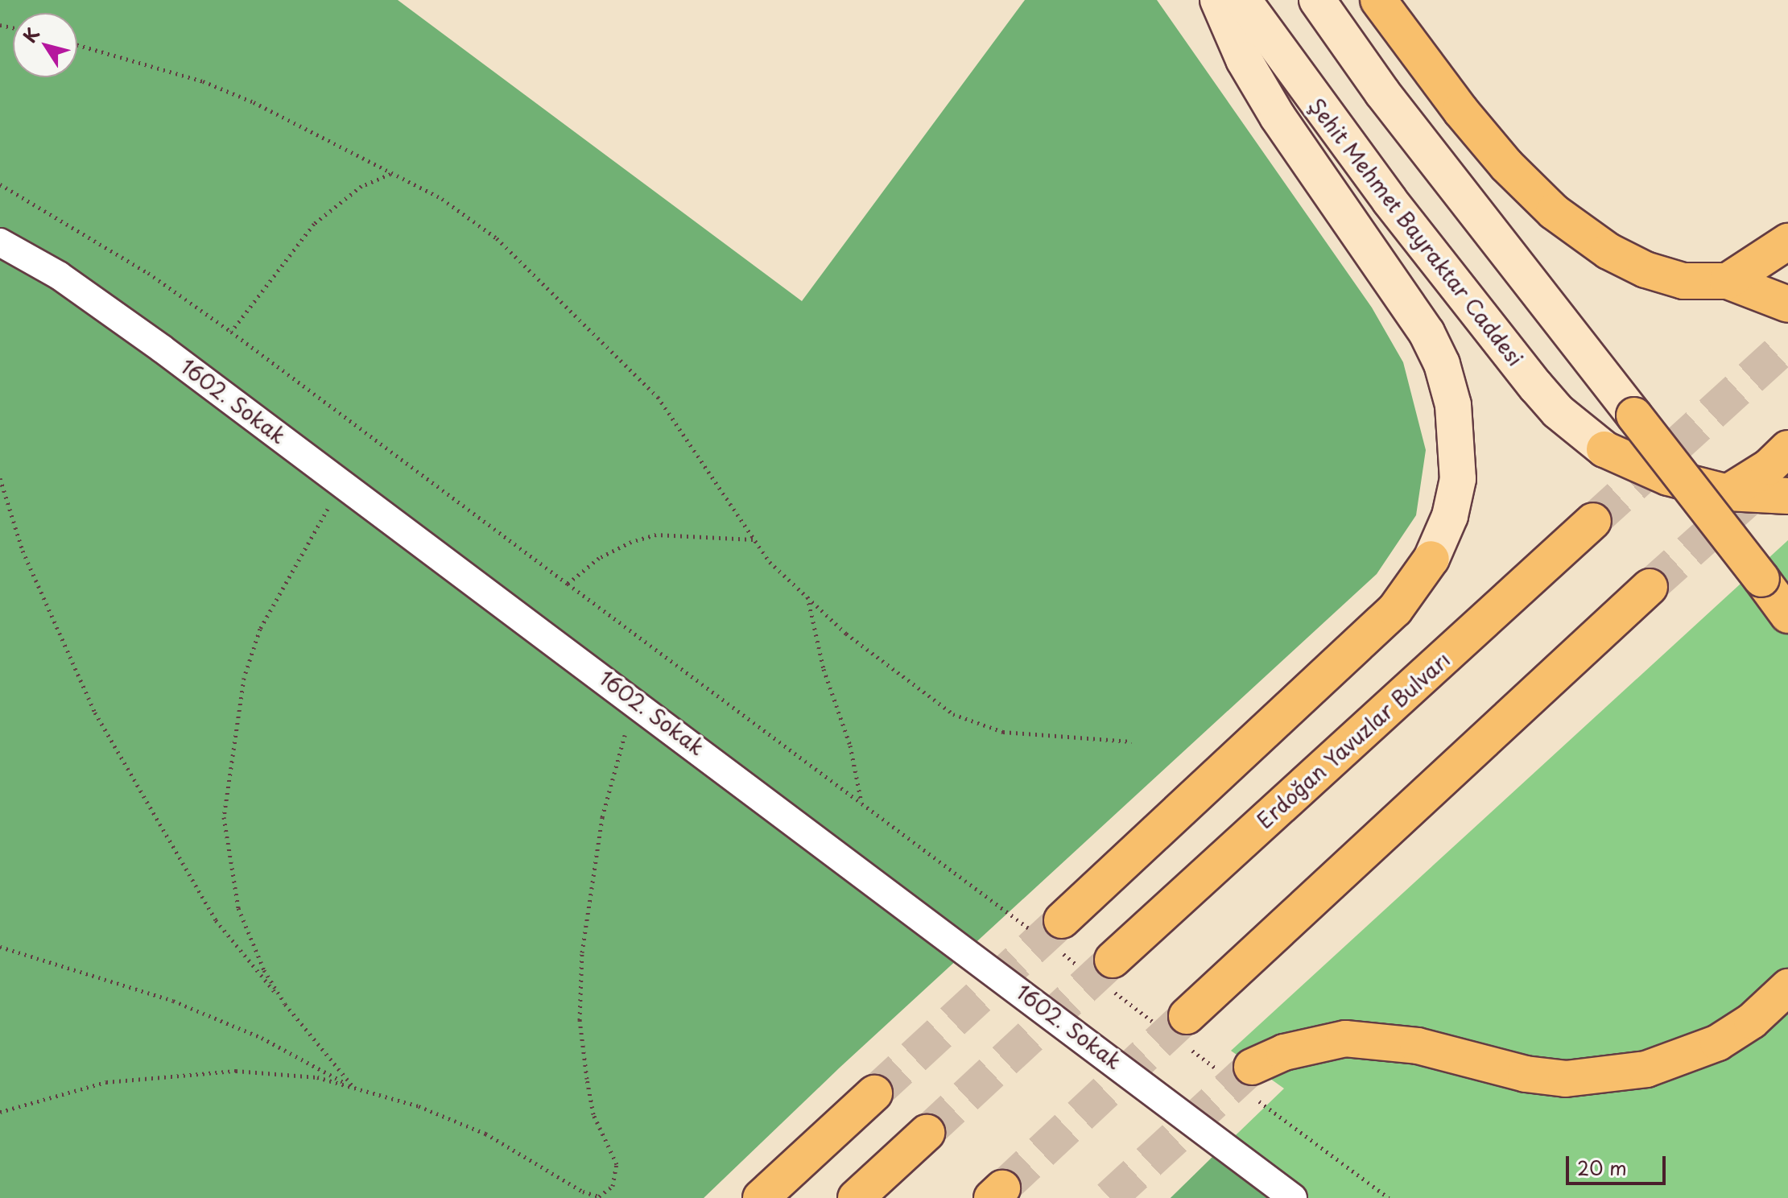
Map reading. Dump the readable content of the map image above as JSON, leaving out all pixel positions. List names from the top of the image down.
{
  "streets": {
    "main road": ["Şehit Mehmet Bayraktar Caddesi", "Erdoğan Yavuzlar Bulvarı"],
    "street": ["1602. Sokak"]
  },
  "scale_bar": "20 m",
  "north": "top left"
}
